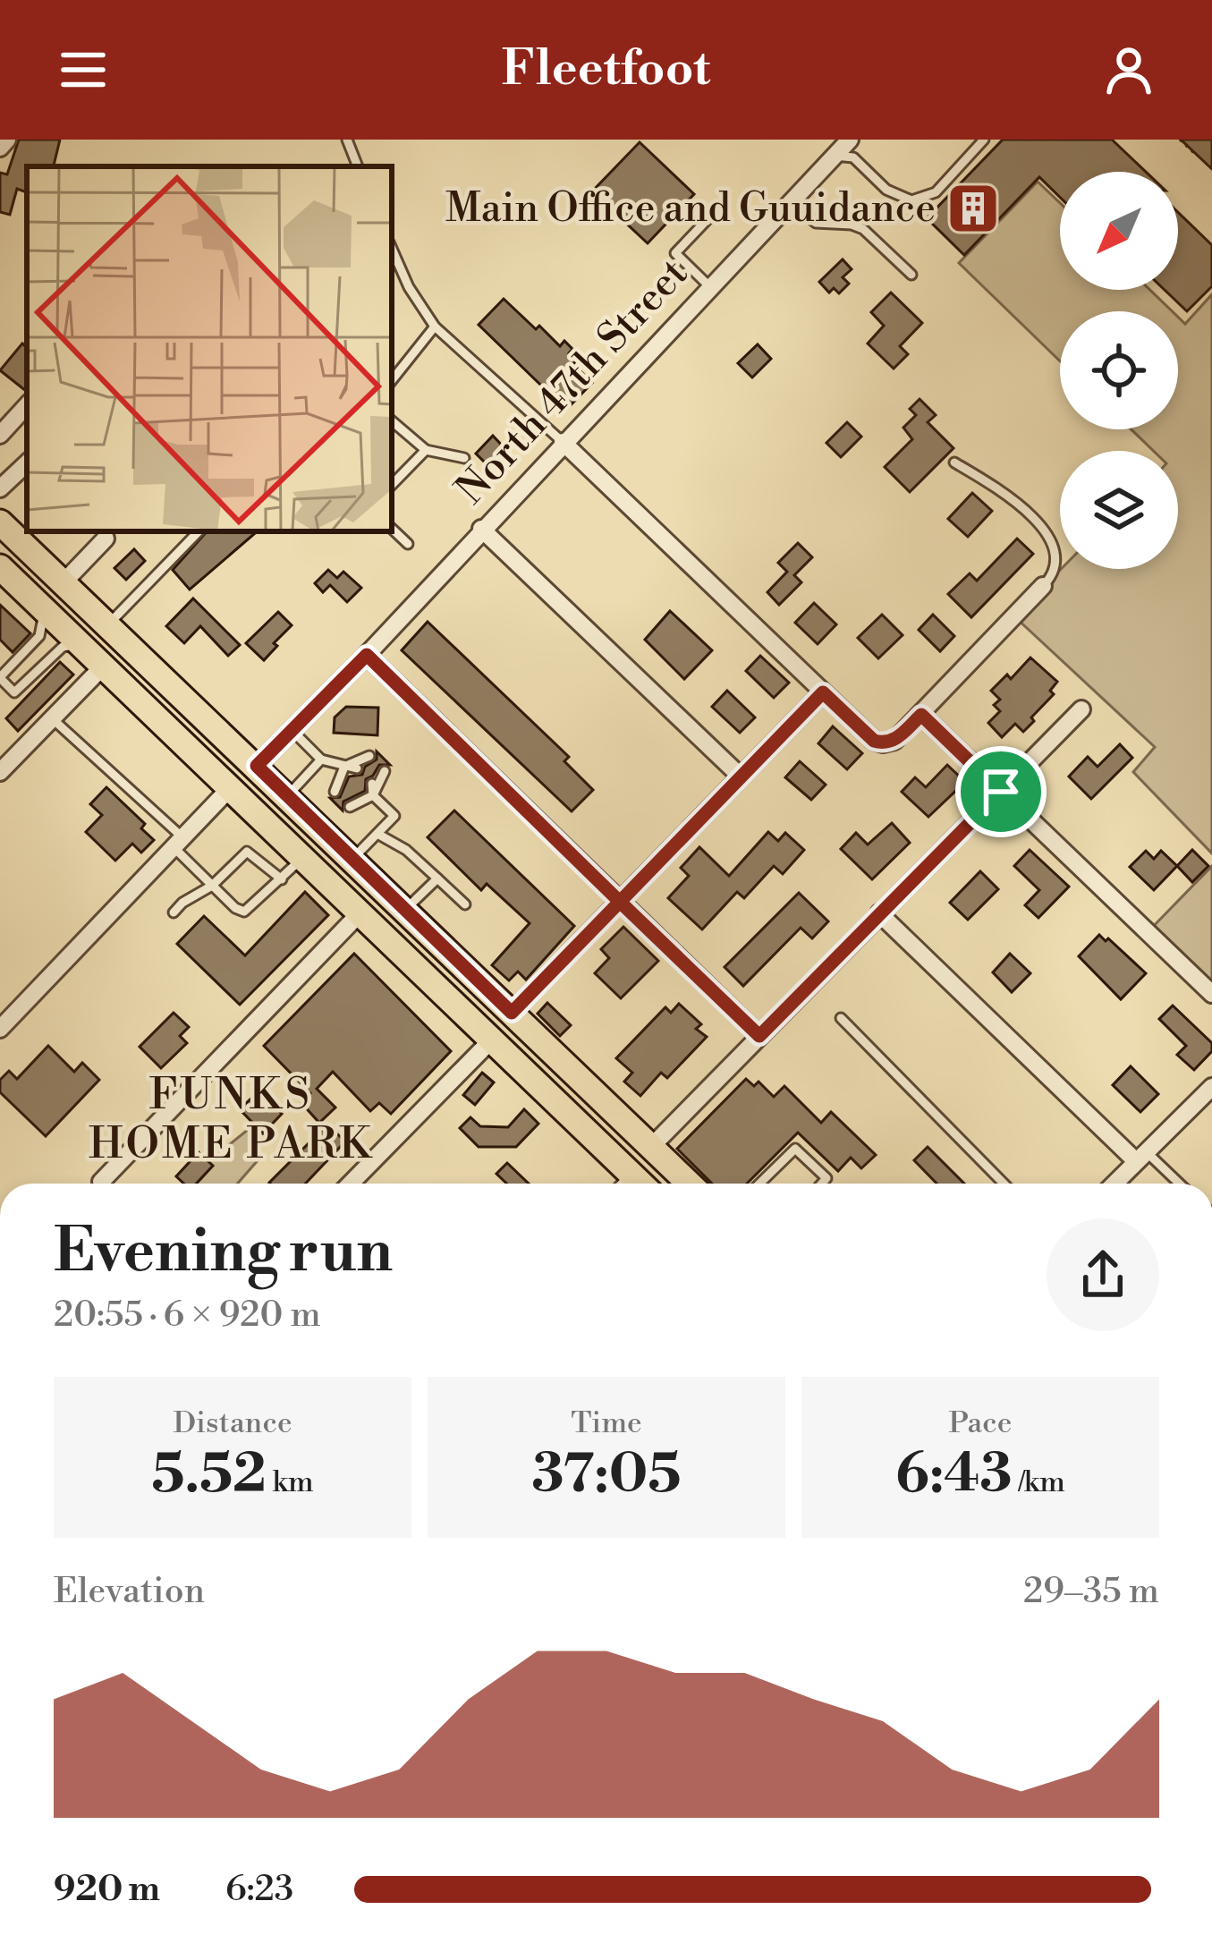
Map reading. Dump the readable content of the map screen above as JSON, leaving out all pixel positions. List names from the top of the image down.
{
  "streets": {
    "street": ["North 47th Street"]
  },
  "districts": ["FUNKS HOME PARK"],
  "places": {
    "building": ["Main Office and Guuidance"]
  },
  "north": "bottom left",
  "page": {
    "header": "Fleetfoot",
    "heading": ["Evening run", "20:55 · 6 × 920 m"],
    "stats": [
      ["Distance", "5.52 km"],
      ["Time", "37:05"],
      ["Pace", "6:43 /km"]
    ],
    "chart": ["Elevation", "29–35 m"],
    "list": [
      {
        "name": "920 m",
        "note": "6:23"
      }
    ]
  }
}
